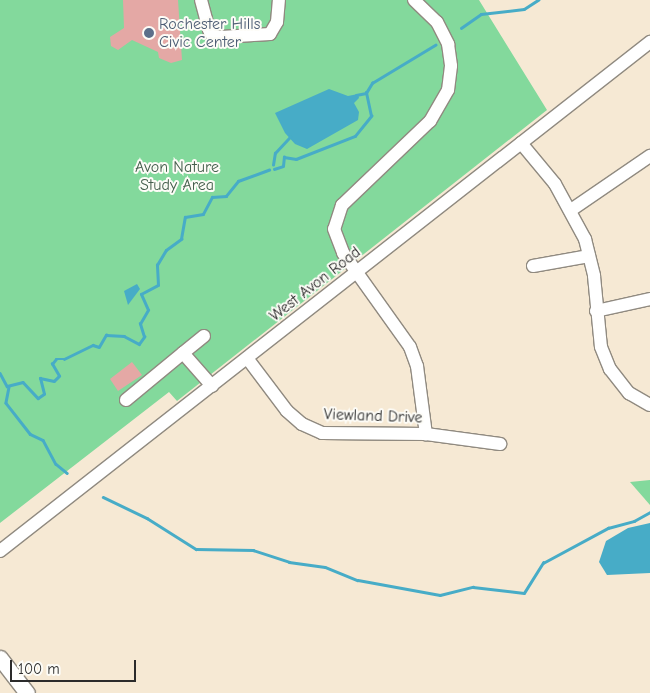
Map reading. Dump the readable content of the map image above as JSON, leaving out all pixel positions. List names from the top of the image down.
{
  "streets": {
    "street": ["West Avon Road", "Viewland Drive"]
  },
  "crossings": [
    ["West Avon Road", "Viewland Drive"]
  ],
  "parks": ["Avon Nature Study Area"],
  "places": ["Rochester Hills Civic Center"],
  "scale_bar": "100 m"
}
